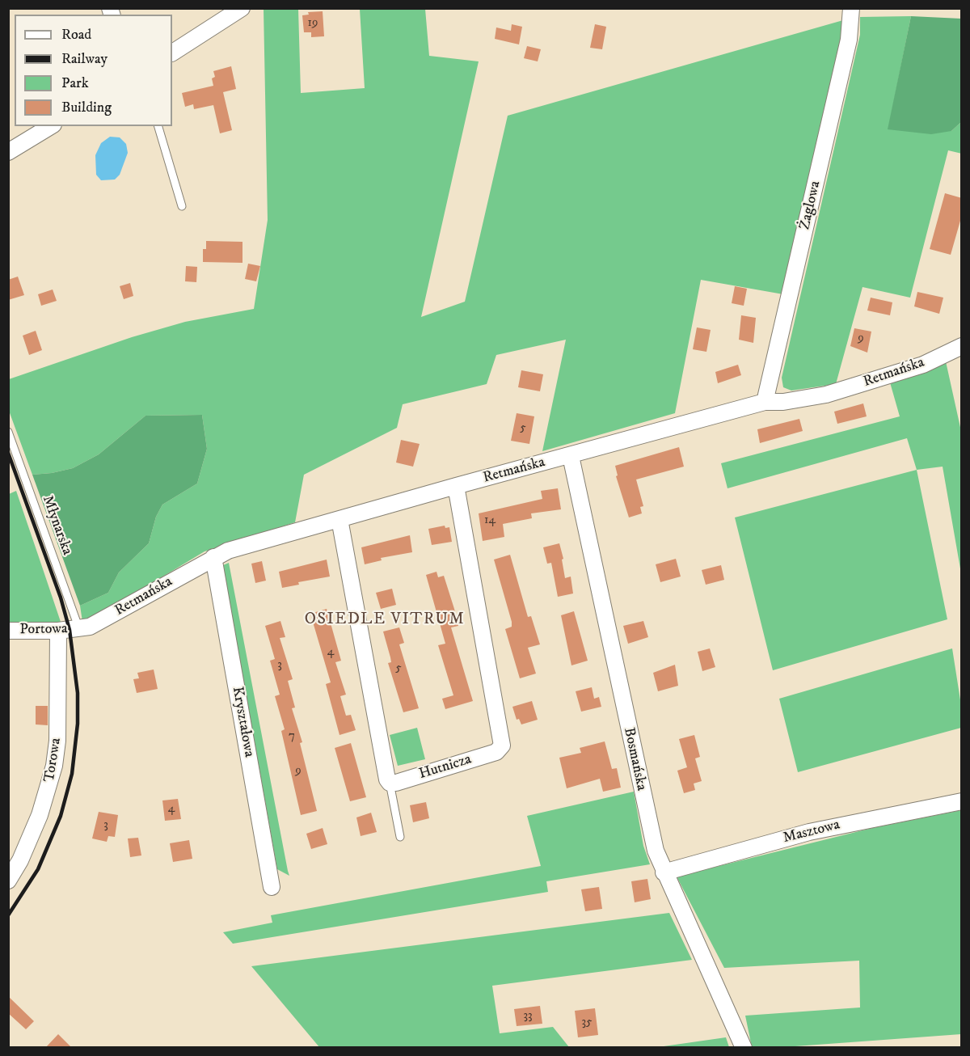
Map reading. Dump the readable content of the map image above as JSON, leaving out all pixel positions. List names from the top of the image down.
{
  "streets": {
    "street": [
      "Żaglowa",
      "Retmańska",
      "Portowa",
      "Kryształowa",
      "Bosmańska",
      "Torowa",
      "Hutnicza",
      "Masztowa"
    ],
    "lane": ["Młynarska"]
  },
  "crossings": [
    ["Żaglowa", "Retmańska"],
    ["Retmańska", "Młynarska"],
    ["Retmańska", "Portowa"],
    ["Retmańska", "Kryształowa"],
    ["Retmańska", "Bosmańska"],
    ["Retmańska", "Hutnicza"],
    ["Młynarska", "Portowa"],
    ["Portowa", "Torowa"],
    ["Bosmańska", "Masztowa"]
  ],
  "districts": ["OSIEDLE VITRUM"],
  "house_numbers": [
    "19",
    "9",
    "5",
    "14",
    "4",
    "3",
    "5",
    "7",
    "9",
    "4",
    "3",
    "33",
    "35"
  ],
  "legend": [
    "Road",
    "Railway",
    "Park",
    "Building"
  ]
}
